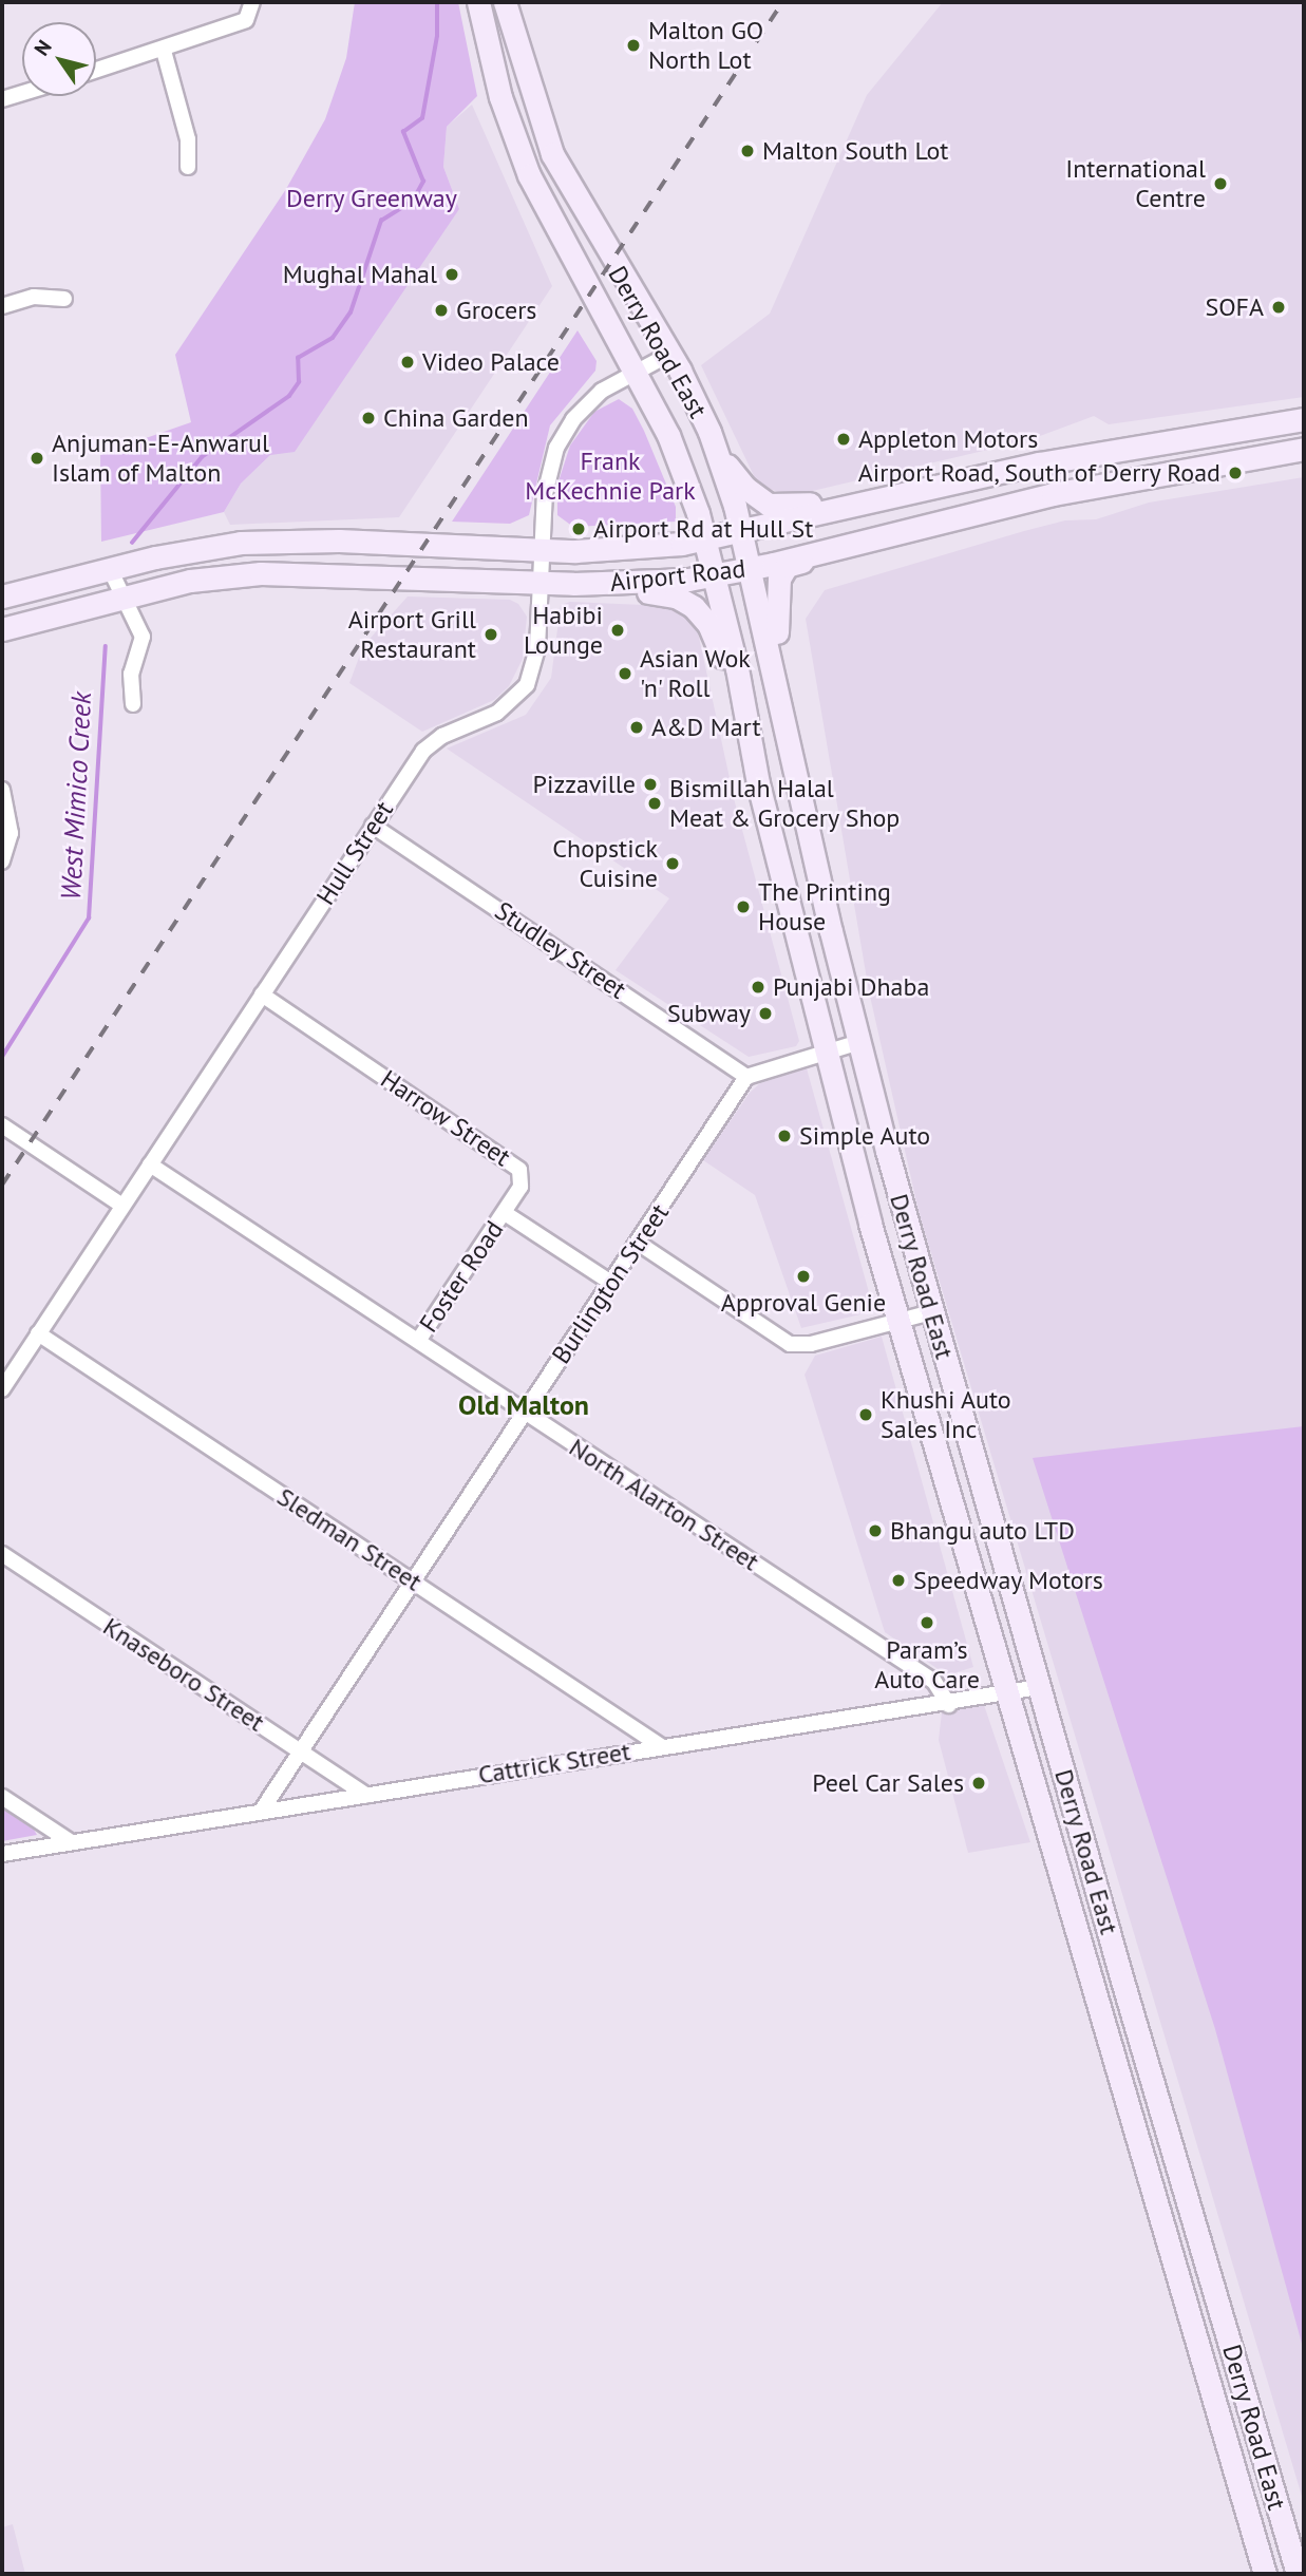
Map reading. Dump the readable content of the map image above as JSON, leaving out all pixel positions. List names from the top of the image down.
{
  "streets": {
    "main road": ["Derry Road East", "Airport Road"],
    "street": [
      "Hull Street",
      "Studley Street",
      "Harrow Street",
      "Foster Road",
      "Burlington Street",
      "North Alarton Street",
      "Sledman Street",
      "Knaseboro Street",
      "Cattrick Street"
    ]
  },
  "crossings": [
    ["Derry Road East", "Airport Road"],
    ["Derry Road East", "Hull Street"],
    ["Derry Road East", "Cattrick Street"],
    ["Airport Road", "Hull Street"],
    ["Hull Street", "Studley Street"],
    ["Hull Street", "Harrow Street"],
    ["Hull Street", "North Alarton Street"],
    ["Hull Street", "Sledman Street"],
    ["Studley Street", "Burlington Street"],
    ["Harrow Street", "Foster Road"],
    ["Foster Road", "North Alarton Street"],
    ["Burlington Street", "North Alarton Street"],
    ["Burlington Street", "Sledman Street"],
    ["Burlington Street", "Knaseboro Street"],
    ["Burlington Street", "Cattrick Street"],
    ["North Alarton Street", "Cattrick Street"],
    ["Sledman Street", "Cattrick Street"],
    ["Knaseboro Street", "Cattrick Street"]
  ],
  "districts": ["Old Malton"],
  "water": ["West Mimico Creek"],
  "parks": ["Derry Greenway", "Frank McKechnie Park"],
  "places": [
    "Malton GO North Lot",
    "Malton South Lot",
    "International Centre",
    "Mughal Mahal",
    "SOFA",
    "Grocers",
    "Video Palace",
    "China Garden",
    "Appleton Motors",
    "Anjuman-E-Anwarul Islam of Malton",
    "Airport Road, South of Derry Road",
    "Airport Rd at Hull St",
    "Habibi Lounge",
    "Airport Grill Restaurant",
    "Asian Wok 'n' Roll",
    "A&D Mart",
    "Pizzaville",
    "Bismillah Halal Meat & Grocery Shop",
    "Chopstick Cuisine",
    "The Printing House",
    "Punjabi Dhaba",
    "Subway",
    "Simple Auto",
    "Approval Genie",
    "Khushi Auto Sales Inc",
    "Bhangu auto LTD",
    "Speedway Motors",
    "Param’s Auto Care",
    "Peel Car Sales"
  ],
  "north": "top left"
}
